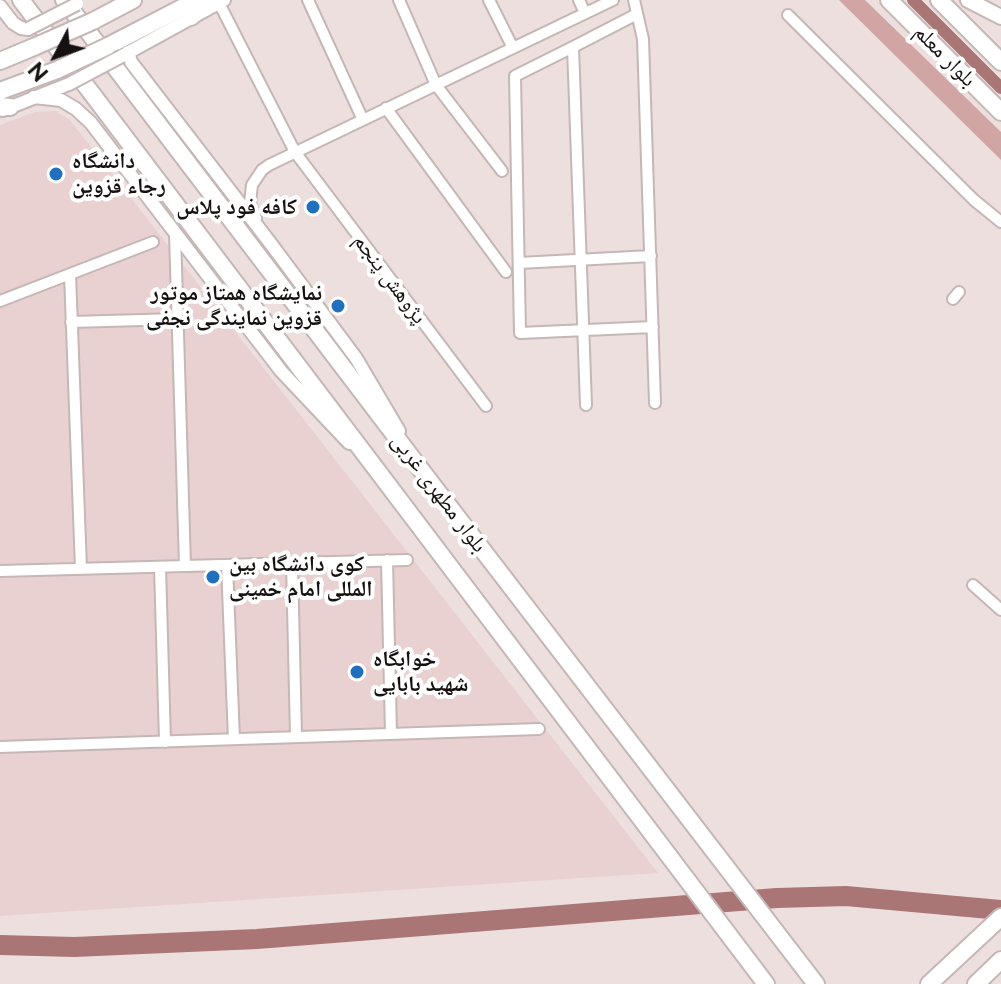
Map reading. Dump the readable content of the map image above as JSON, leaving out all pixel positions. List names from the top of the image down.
{
  "streets": {
    "main road": ["بلوار معلم", "بلوار مطهری غربی"],
    "street": ["پژوهش پنجم"]
  },
  "places": [
    "دانشگاه رجاء قزوین",
    "کافه فود پلاس",
    "نمایشگاه همتاز موتور قزوین نمایندگی نجفی",
    "کوی دانشگاه بین المللی امام خمینی",
    "خوابگاه شهید بابایی"
  ],
  "north": "bottom left"
}
